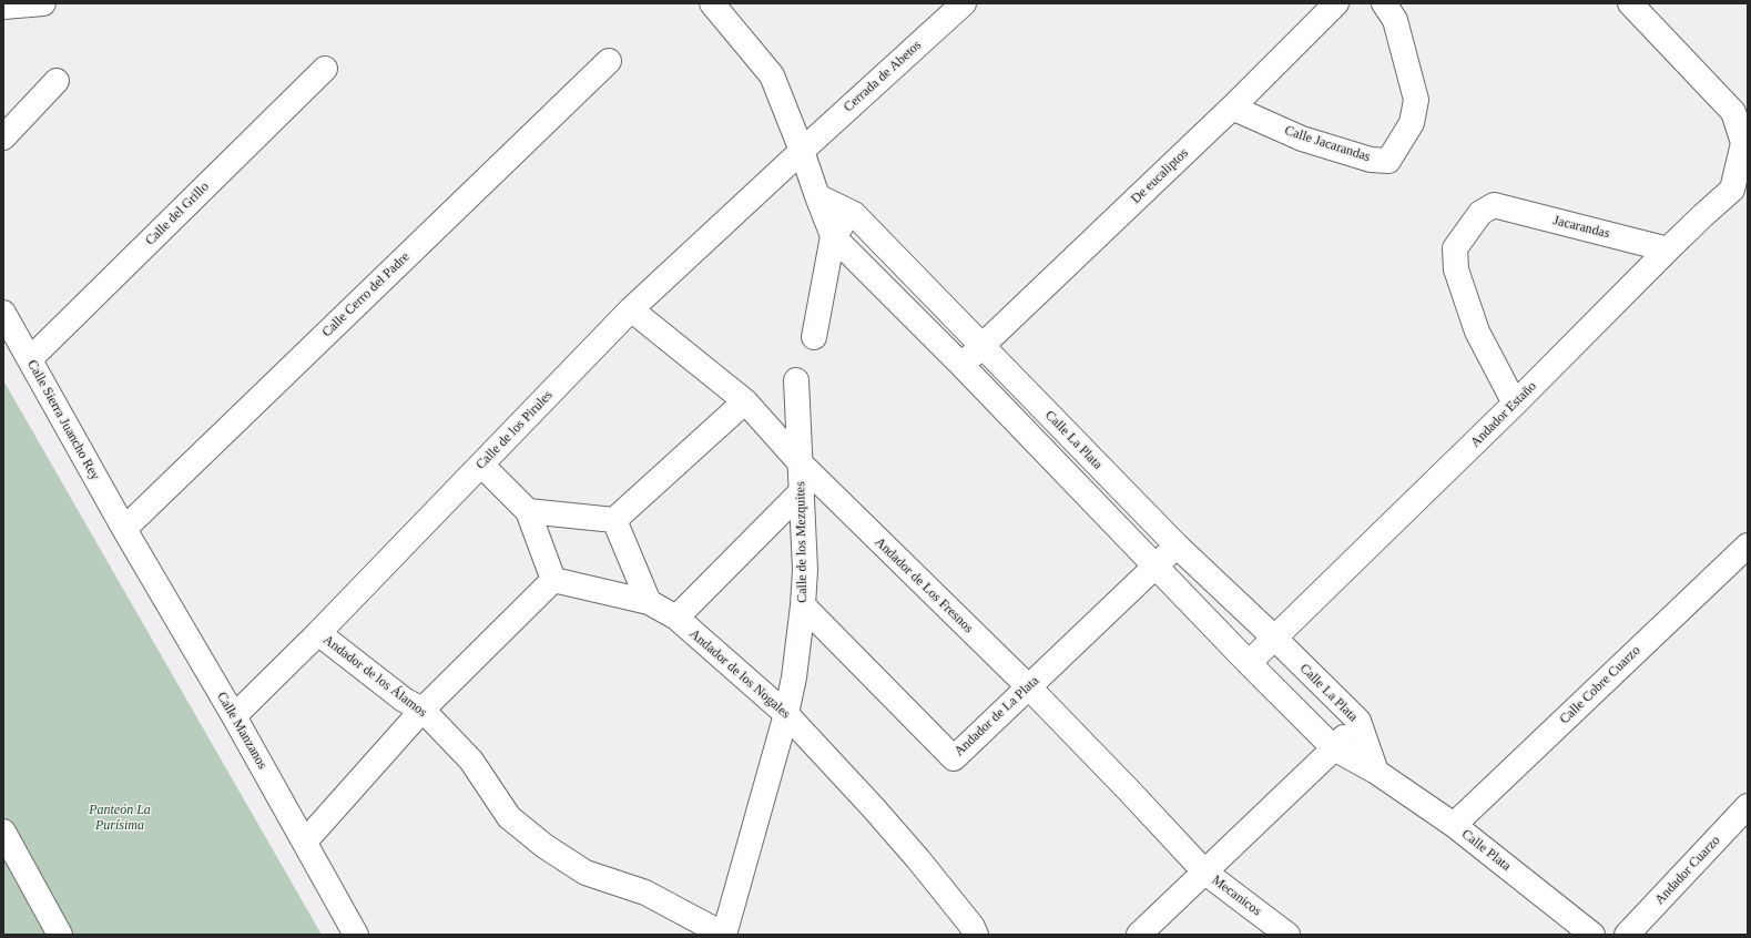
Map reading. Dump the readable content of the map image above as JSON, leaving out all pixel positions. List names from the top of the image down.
{
  "streets": {
    "street": [
      "Cerrada de Abetos",
      "Calle Jacarandas",
      "De eucaliptos",
      "Calle del Grillo",
      "Jacarandas",
      "Calle Cerro del Padre",
      "Andador Estaño",
      "Calle Sierra Juancho Rey",
      "Calle de los Pirules",
      "Calle La Plata",
      "Calle de los Mezquites",
      "Andador de Los Fresnos",
      "Andador de los Nogales",
      "Andador de los Álamos",
      "Calle Cobre Cuarzo",
      "Andador de La Plata",
      "Calle Manzanos",
      "Calle Plata",
      "Andador Cuarzo",
      "Mecanicos"
    ]
  },
  "crossings": [
    ["Cerrada de Abetos", "Calle de los Pirules"],
    ["Calle Jacarandas", "De eucaliptos"],
    ["De eucaliptos", "Calle La Plata"],
    ["Calle del Grillo", "Calle Sierra Juancho Rey"],
    ["Jacarandas", "Andador Estaño"],
    ["Calle Cerro del Padre", "Calle Sierra Juancho Rey"],
    ["Calle Cerro del Padre", "Calle Manzanos"],
    ["Andador Estaño", "Calle La Plata"],
    ["Calle Sierra Juancho Rey", "Calle Manzanos"],
    ["Calle de los Pirules", "Andador de Los Fresnos"],
    ["Calle de los Pirules", "Andador de los Álamos"],
    ["Calle de los Pirules", "Calle Manzanos"],
    ["Calle La Plata", "Andador de La Plata"],
    ["Calle La Plata", "Calle Plata"],
    ["Calle de los Mezquites", "Andador de Los Fresnos"],
    ["Calle de los Mezquites", "Andador de los Nogales"],
    ["Calle de los Mezquites", "Andador de los Álamos"],
    ["Calle de los Mezquites", "Andador de La Plata"],
    ["Andador de Los Fresnos", "Andador de La Plata"],
    ["Andador de Los Fresnos", "Mecanicos"],
    ["Calle Cobre Cuarzo", "Calle Plata"]
  ],
  "parks": ["Panteón La Purísima"]
}
